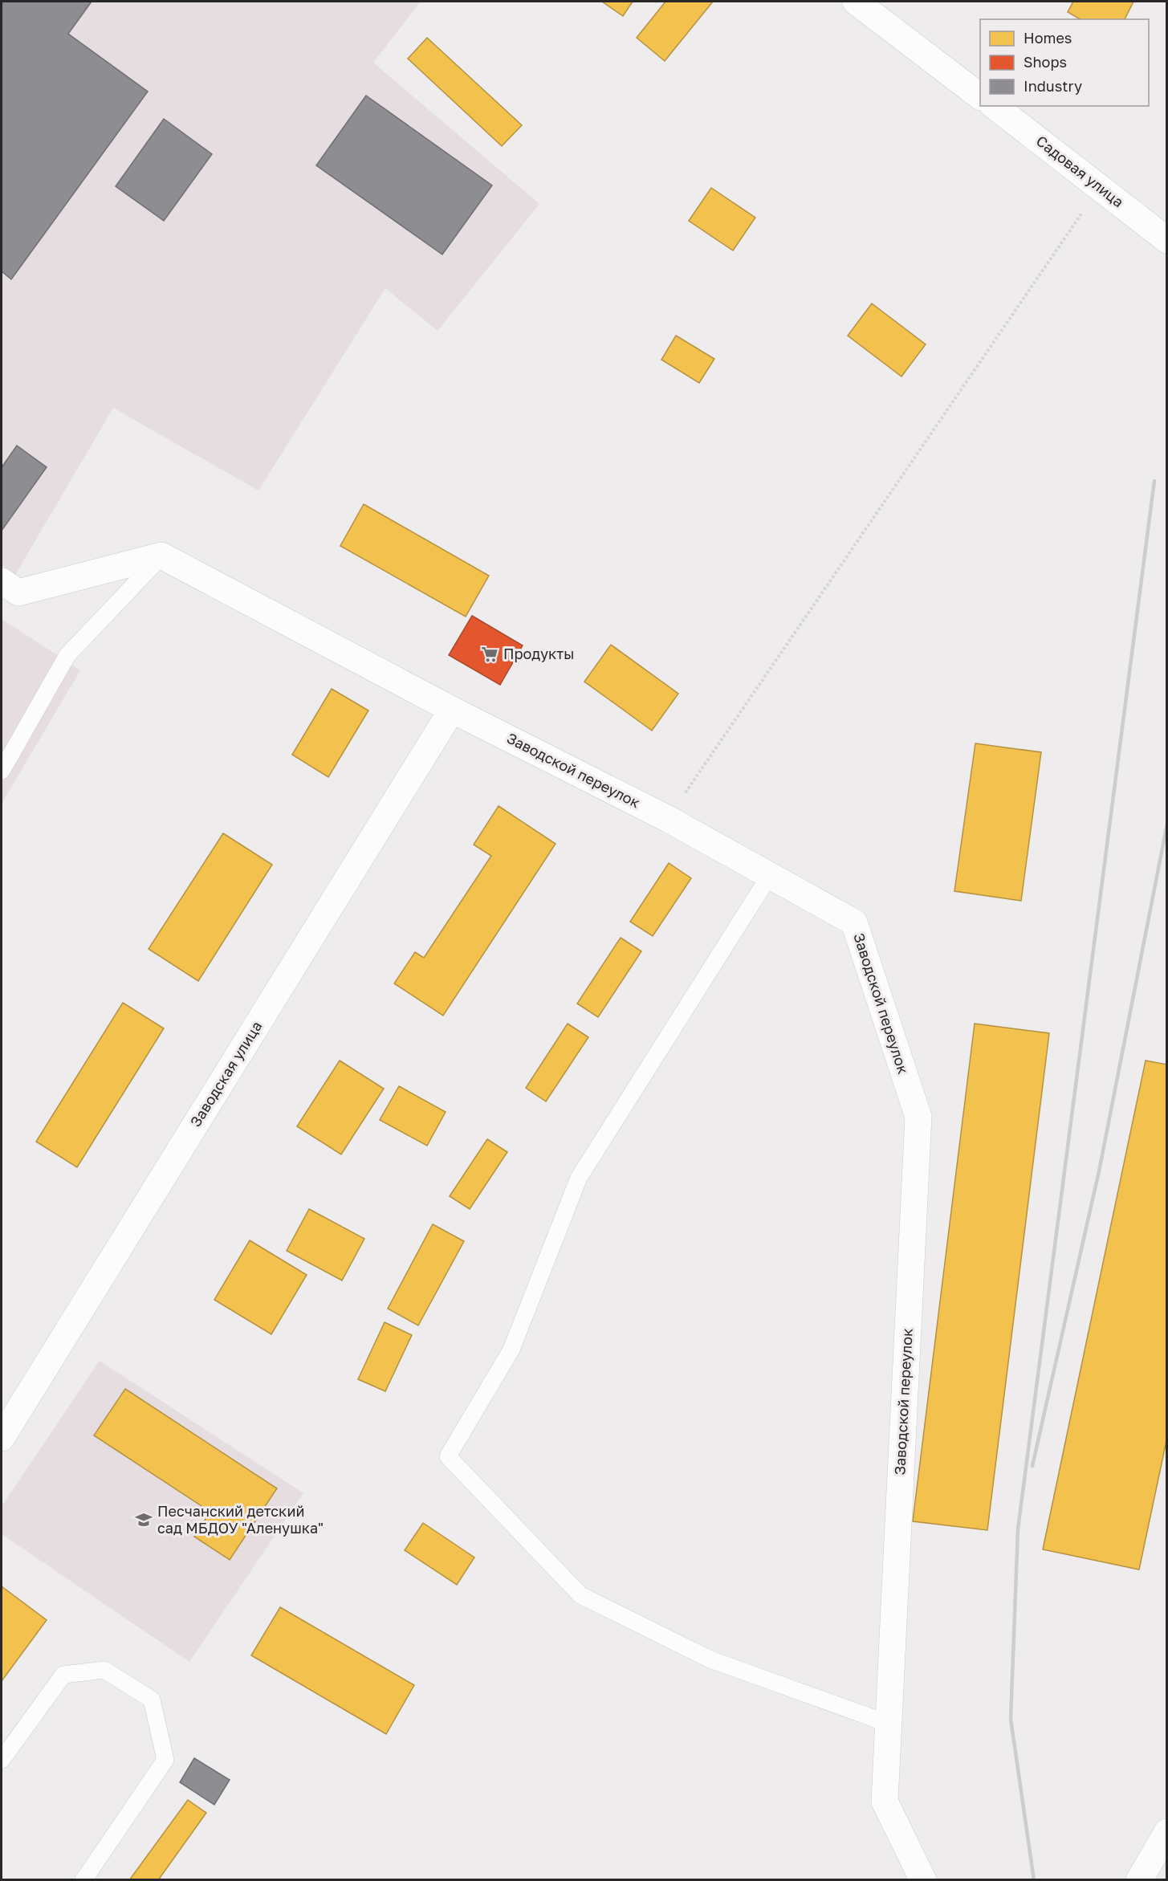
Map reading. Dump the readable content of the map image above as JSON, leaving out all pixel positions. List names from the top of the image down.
{
  "streets": {
    "street": ["Садовая улица", "Заводской переулок", "Заводская улица"]
  },
  "crossings": [
    ["Заводской переулок", "Заводская улица"]
  ],
  "places": {
    "supermarket": ["Продукты"],
    "school or university": ["Песчанский детский сад МБДОУ \"Аленушка\""]
  },
  "legend": ["Homes", "Shops", "Industry"]
}
